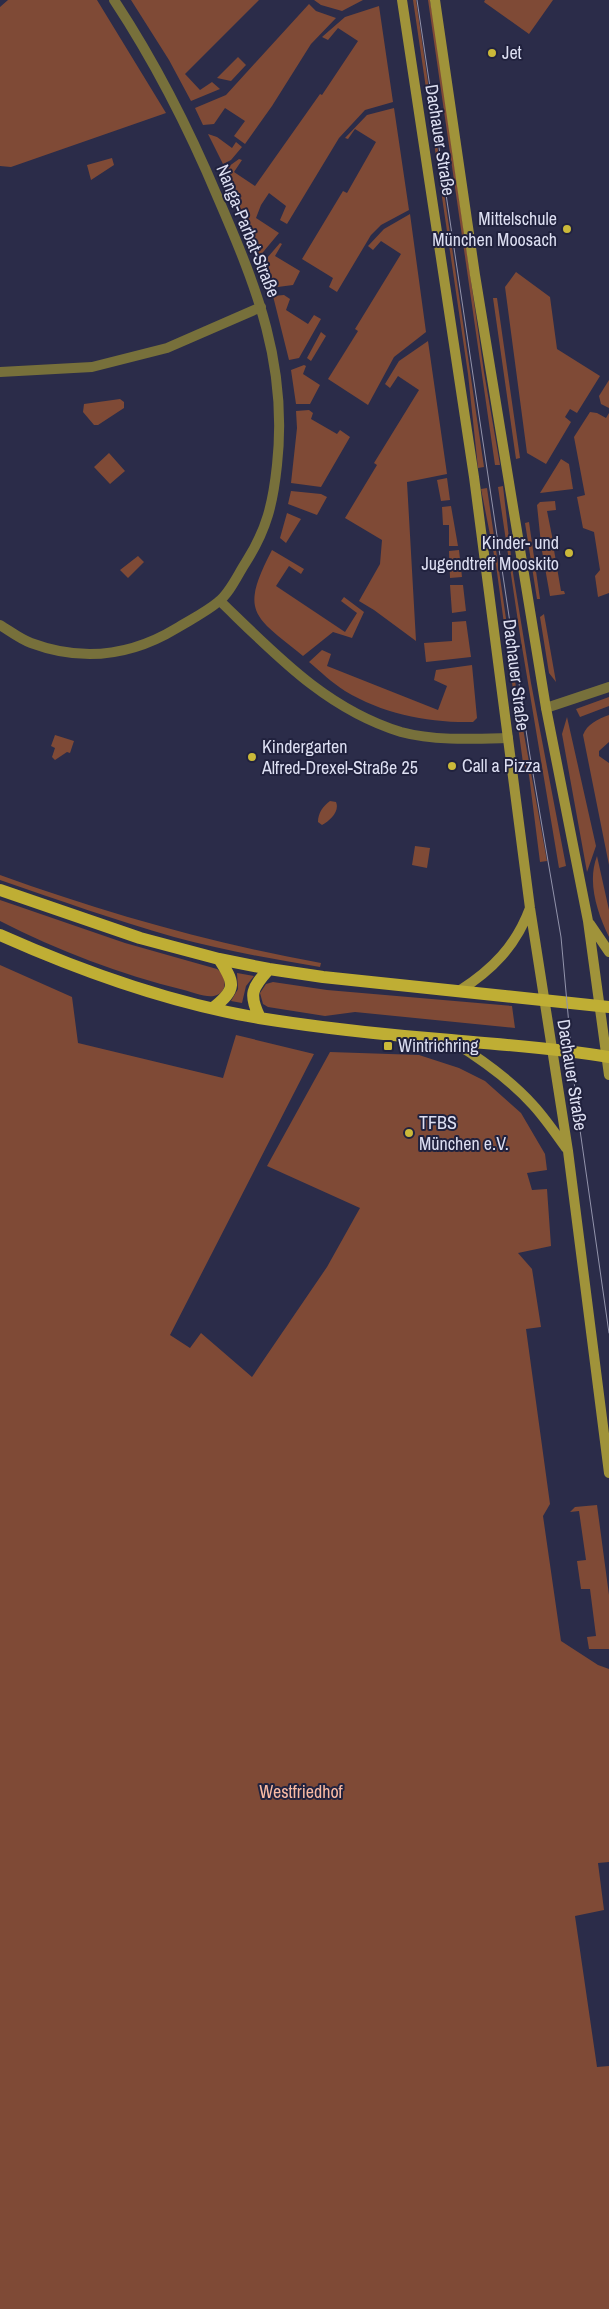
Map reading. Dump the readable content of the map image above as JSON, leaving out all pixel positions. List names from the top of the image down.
{
  "streets": {
    "main road": ["Dachauer Straße"],
    "street": ["Nanga-Parbat-Straße"]
  },
  "parks": ["Westfriedhof"],
  "places": {
    "other": [
      "Jet",
      "Mittelschule München Moosach",
      "Kinder- und Jugendtreff Mooskito",
      "Kindergarten Alfred-Drexel-Straße 25",
      "Call a Pizza",
      "TFBS München e.V."
    ],
    "transit": ["Wintrichring"]
  }
}
